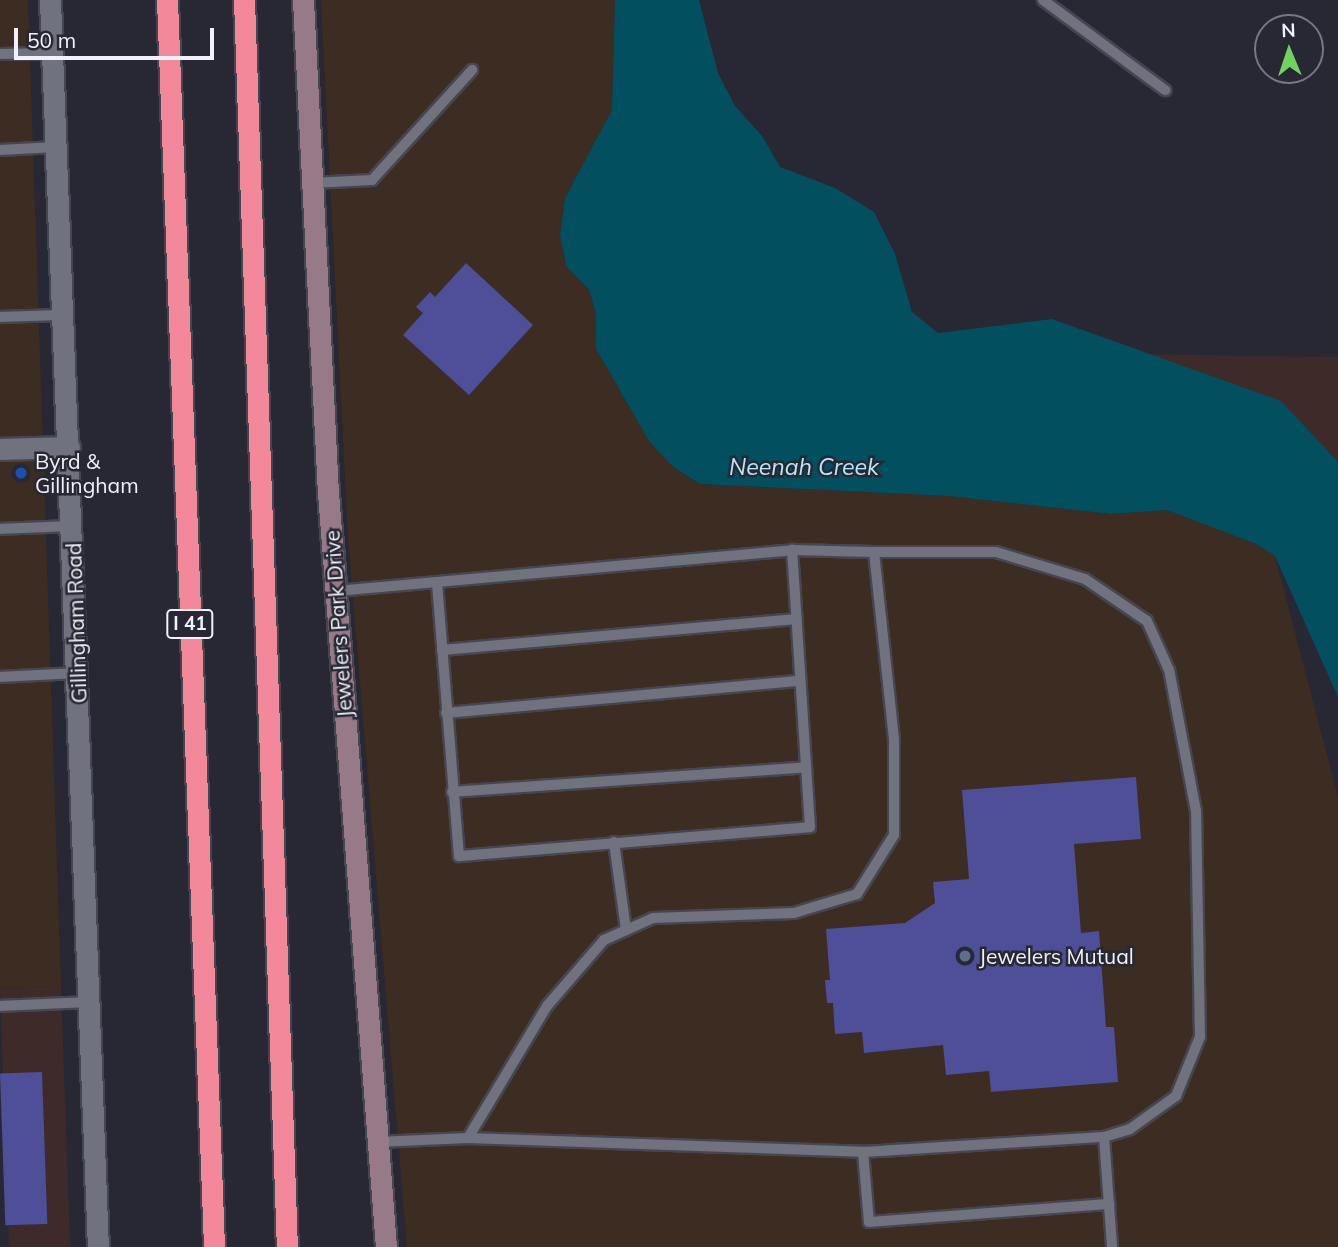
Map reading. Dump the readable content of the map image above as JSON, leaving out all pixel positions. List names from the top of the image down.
{
  "streets": {
    "highway": ["I 41"],
    "street": ["Gillingham Road", "Jewelers Park Drive"]
  },
  "water": ["Neenah Creek"],
  "places": ["Byrd & Gillingham", "Jewelers Mutual"],
  "scale_bar": "50 m",
  "north": "top"
}
